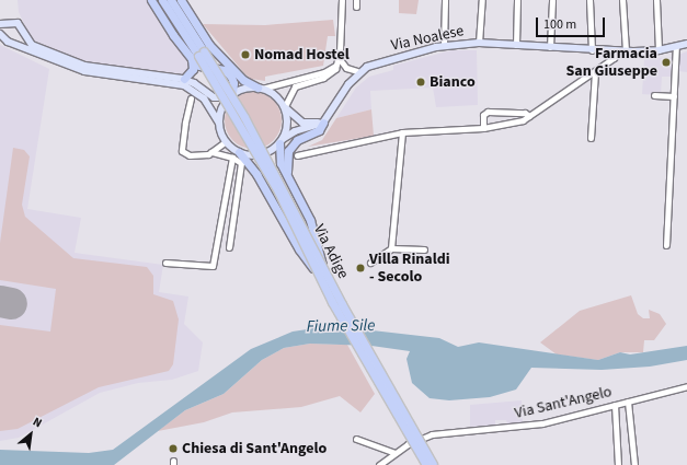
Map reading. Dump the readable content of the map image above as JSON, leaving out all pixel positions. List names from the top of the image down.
{
  "streets": {
    "highway": ["Via Adige"],
    "main road": ["Via Noalese"],
    "street": ["Via Sant'Angelo"]
  },
  "water": ["Fiume Sile"],
  "places": [
    "Nomad Hostel",
    "Farmacia San Giuseppe",
    "Bianco",
    "Villa Rinaldi - Secolo",
    "Chiesa di Sant'Angelo"
  ],
  "scale_bar": "100 m",
  "north": "top right"
}
